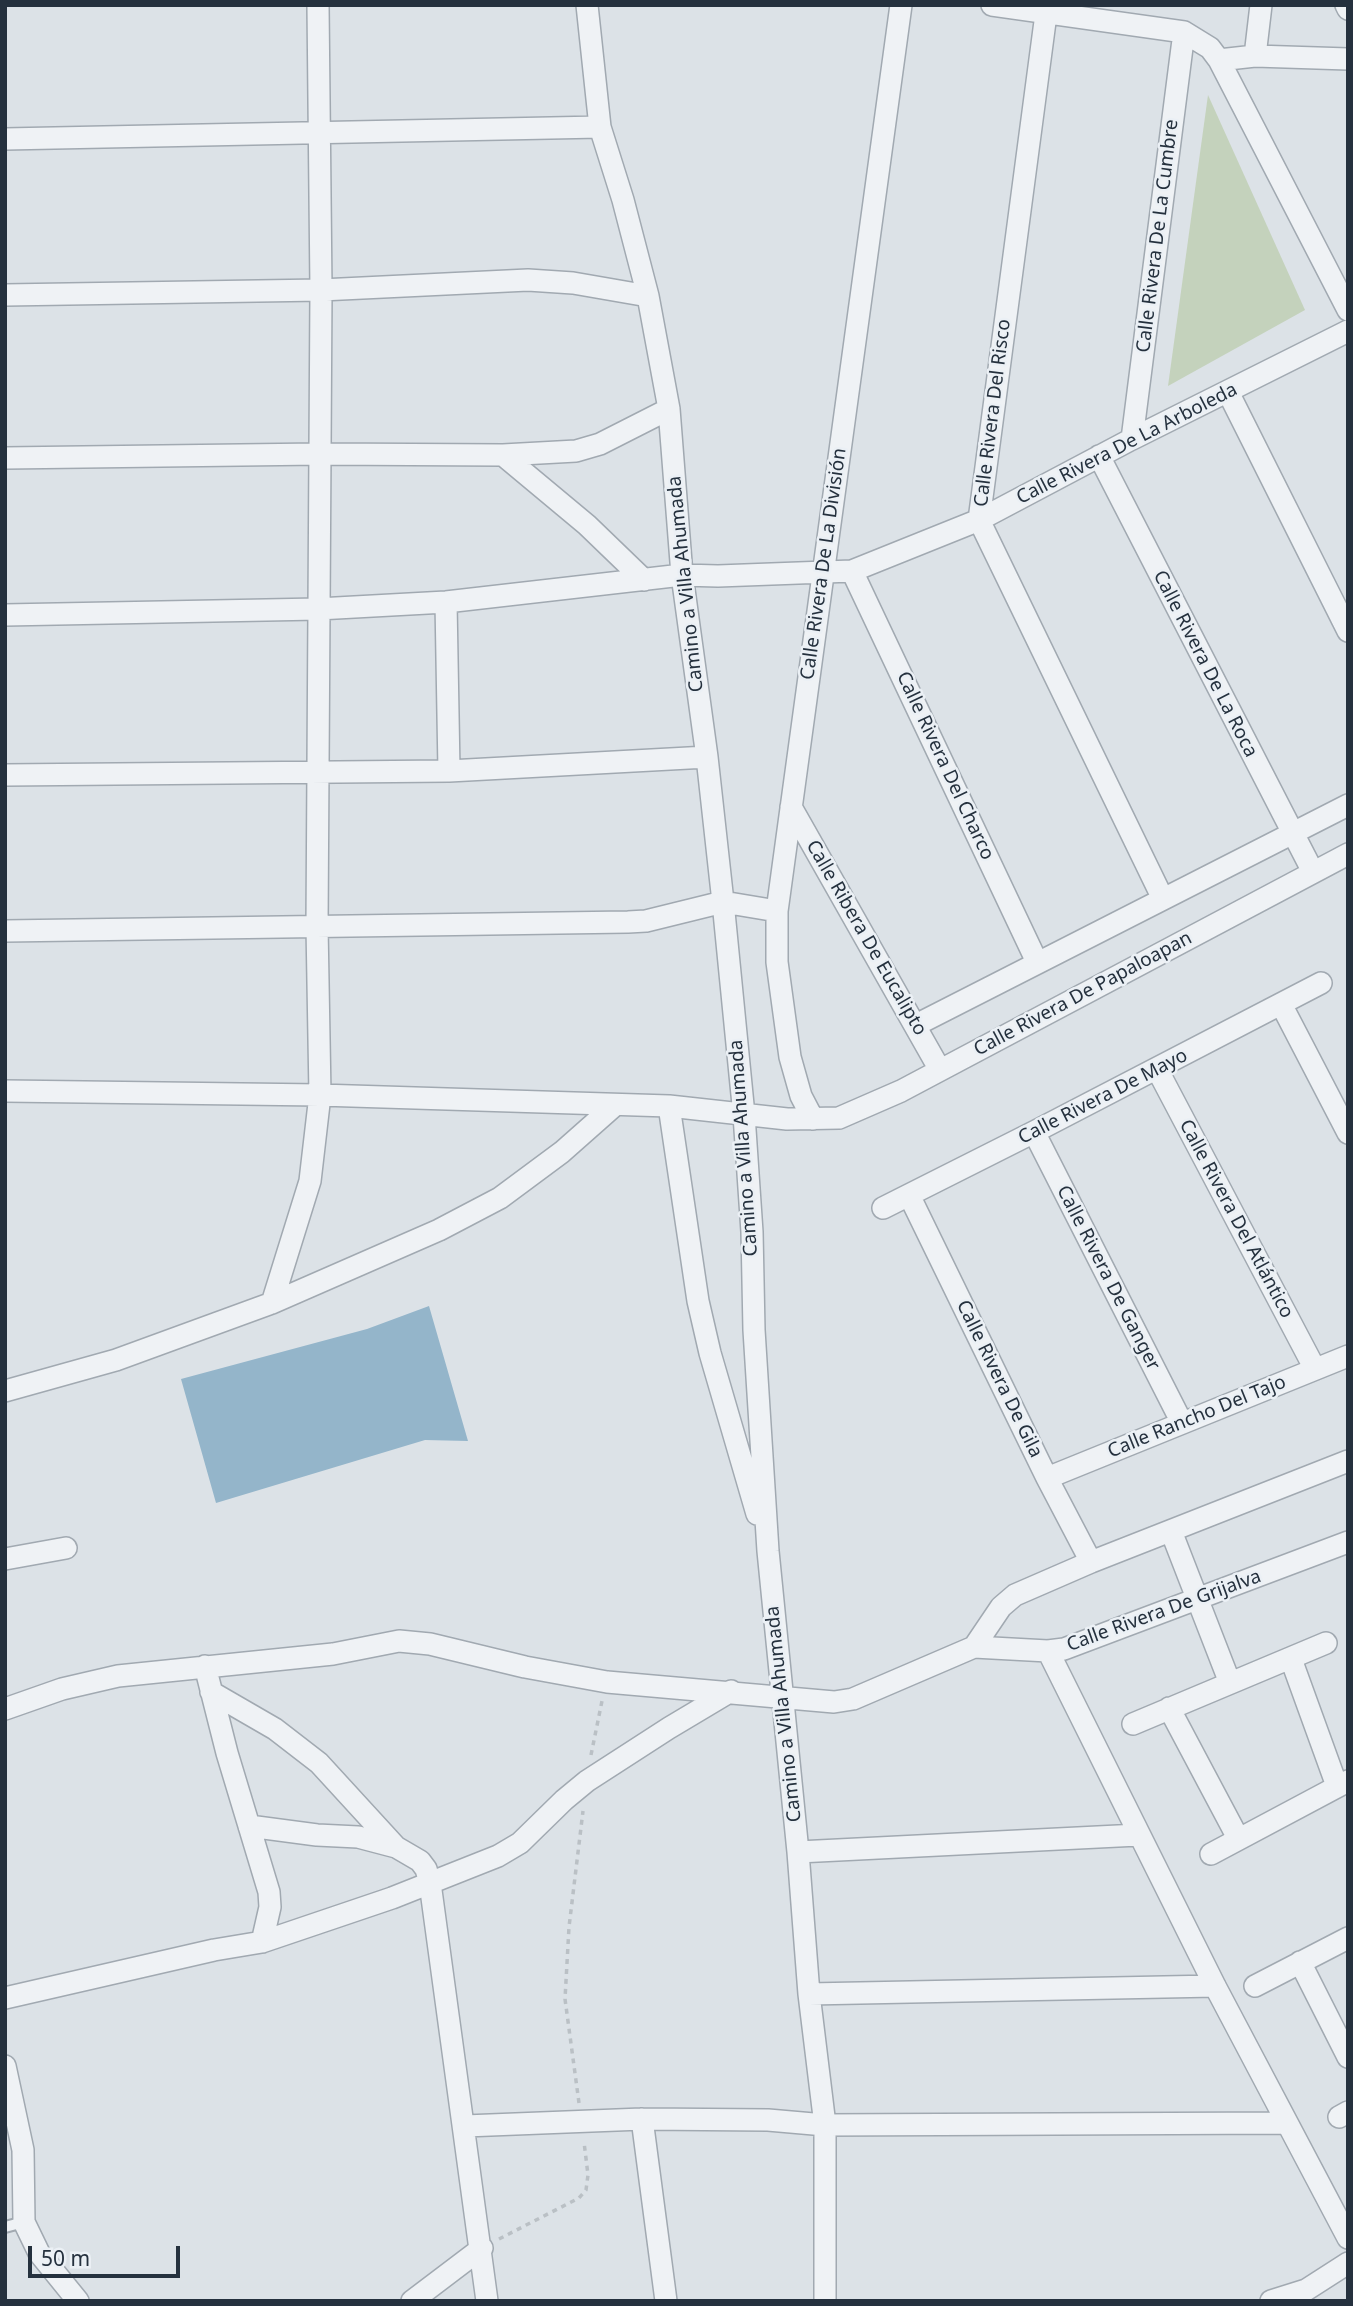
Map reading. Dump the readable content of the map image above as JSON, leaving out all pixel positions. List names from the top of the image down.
{
  "streets": {
    "street": [
      "Calle Rivera De La Cumbre",
      "Calle Rivera Del Risco",
      "Calle Rivera De La Arboleda",
      "Calle Rivera De La División",
      "Camino a Villa Ahumada",
      "Calle Rivera De La Roca",
      "Calle Rivera Del Charco",
      "Calle Ribera De Eucalipto",
      "Calle Rivera De Papaloapan",
      "Calle Rivera De Mayo",
      "Calle Rivera Del Atlántico",
      "Calle Rivera De Ganger",
      "Calle Rivera De Gila",
      "Calle Rancho Del Tajo",
      "Calle Rivera De Grijalva"
    ]
  },
  "crossings": [
    ["Calle Rivera De La Cumbre", "Calle Rivera De La Arboleda"],
    ["Calle Rivera Del Risco", "Calle Rivera De La Arboleda"],
    ["Calle Rivera De La Arboleda", "Calle Rivera De La División"],
    ["Calle Rivera De La Arboleda", "Camino a Villa Ahumada"],
    ["Calle Rivera De La Arboleda", "Calle Rivera De La Roca"],
    ["Calle Rivera De La Arboleda", "Calle Rivera Del Charco"],
    ["Calle Rivera De La División", "Calle Ribera De Eucalipto"],
    ["Calle Rivera De La División", "Calle Rivera De Papaloapan"],
    ["Camino a Villa Ahumada", "Calle Rivera De Papaloapan"],
    ["Calle Rivera De La Roca", "Calle Rivera De Papaloapan"],
    ["Calle Ribera De Eucalipto", "Calle Rivera De Papaloapan"],
    ["Calle Rivera De Mayo", "Calle Rivera Del Atlántico"],
    ["Calle Rivera De Mayo", "Calle Rivera De Ganger"],
    ["Calle Rivera De Mayo", "Calle Rivera De Gila"],
    ["Calle Rivera Del Atlántico", "Calle Rancho Del Tajo"],
    ["Calle Rivera De Ganger", "Calle Rancho Del Tajo"],
    ["Calle Rivera De Gila", "Calle Rancho Del Tajo"]
  ],
  "scale_bar": "50 m"
}
